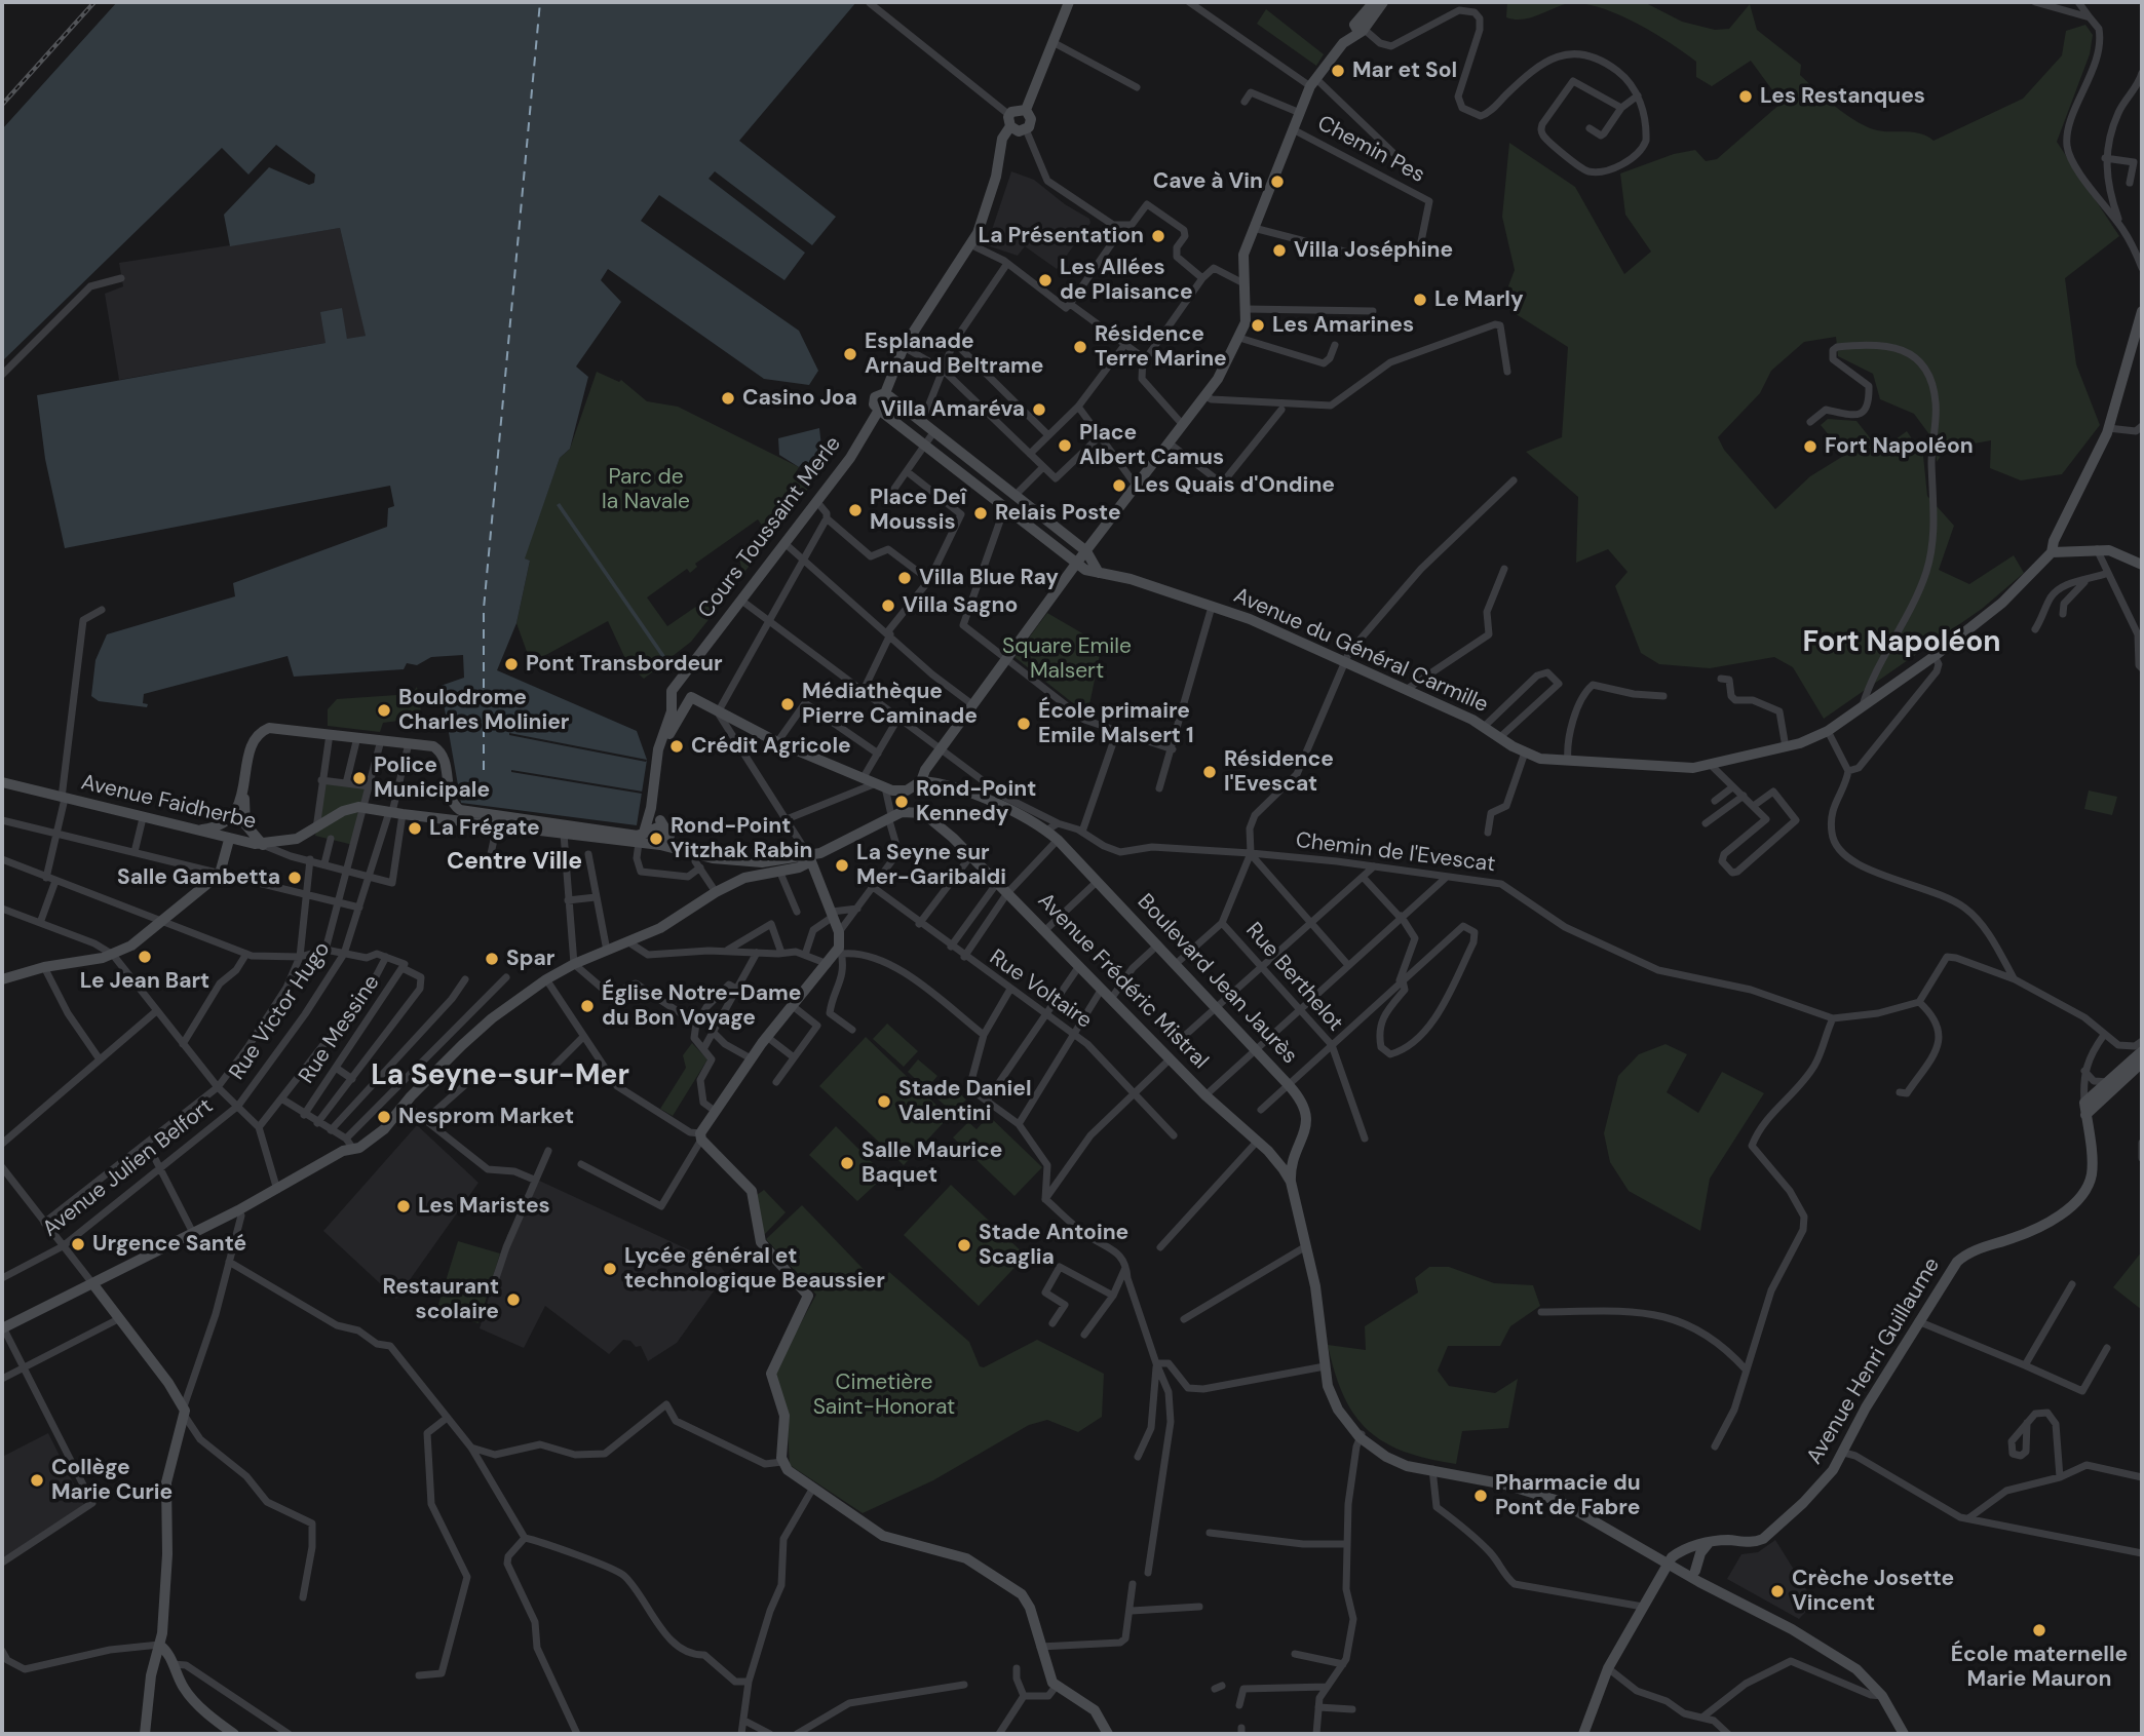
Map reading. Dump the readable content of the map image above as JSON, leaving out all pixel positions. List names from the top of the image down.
{
  "streets": {
    "street": [
      "Chemin Pes",
      "Cours Toussaint Merle",
      "Avenue du Général Carmille",
      "Avenue Faidherbe",
      "Chemin de l'Evescat",
      "Rue Berthelot",
      "Boulevard Jean Jaurès",
      "Avenue Frédéric Mistral",
      "Rue Voltaire",
      "Rue Victor Hugo",
      "Rue Messine",
      "Avenue Julien Belfort",
      "Avenue Henri Guillaume"
    ]
  },
  "crossings": [
    ["Cours Toussaint Merle", "Avenue du Général Carmille"],
    ["Cours Toussaint Merle", "Boulevard Jean Jaurès"],
    ["Chemin de l'Evescat", "Boulevard Jean Jaurès"],
    ["Boulevard Jean Jaurès", "Avenue Frédéric Mistral"],
    ["Rue Victor Hugo", "Avenue Julien Belfort"]
  ],
  "districts": ["Fort Napoléon", "Centre Ville", "La Seyne-sur-Mer"],
  "parks": ["Parc de la Navale", "Square Emile Malsert", "Cimetière Saint-Honorat"],
  "places": [
    "Mar et Sol",
    "Les Restanques",
    "Cave à Vin",
    "La Présentation",
    "Villa Joséphine",
    "Les Allées de Plaisance",
    "Le Marly",
    "Les Amarines",
    "Résidence Terre Marine",
    "Esplanade Arnaud Beltrame",
    "Casino Joa",
    "Villa Amaréva",
    "Place Albert Camus",
    "Fort Napoléon",
    "Les Quais d'Ondine",
    "Place Deî Moussis",
    "Relais Poste",
    "Villa Blue Ray",
    "Villa Sagno",
    "Pont Transbordeur",
    "Médiathèque Pierre Caminade",
    "Boulodrome Charles Molinier",
    "École primaire Emile Malsert 1",
    "Crédit Agricole",
    "Résidence l'Evescat",
    "Police Municipale",
    "Rond-Point Kennedy",
    "La Frégate",
    "Rond-Point Yitzhak Rabin",
    "La Seyne sur Mer-Garibaldi",
    "Salle Gambetta",
    "Le Jean Bart",
    "Spar",
    "Église Notre-Dame du Bon Voyage",
    "Stade Daniel Valentini",
    "Nesprom Market",
    "Salle Maurice Baquet",
    "Les Maristes",
    "Urgence Santé",
    "Stade Antoine Scaglia",
    "Lycée général et technologique Beaussier",
    "Restaurant scolaire",
    "Collège Marie Curie",
    "Pharmacie du Pont de Fabre",
    "Crèche Josette Vincent",
    "École maternelle Marie Mauron"
  ]
}
